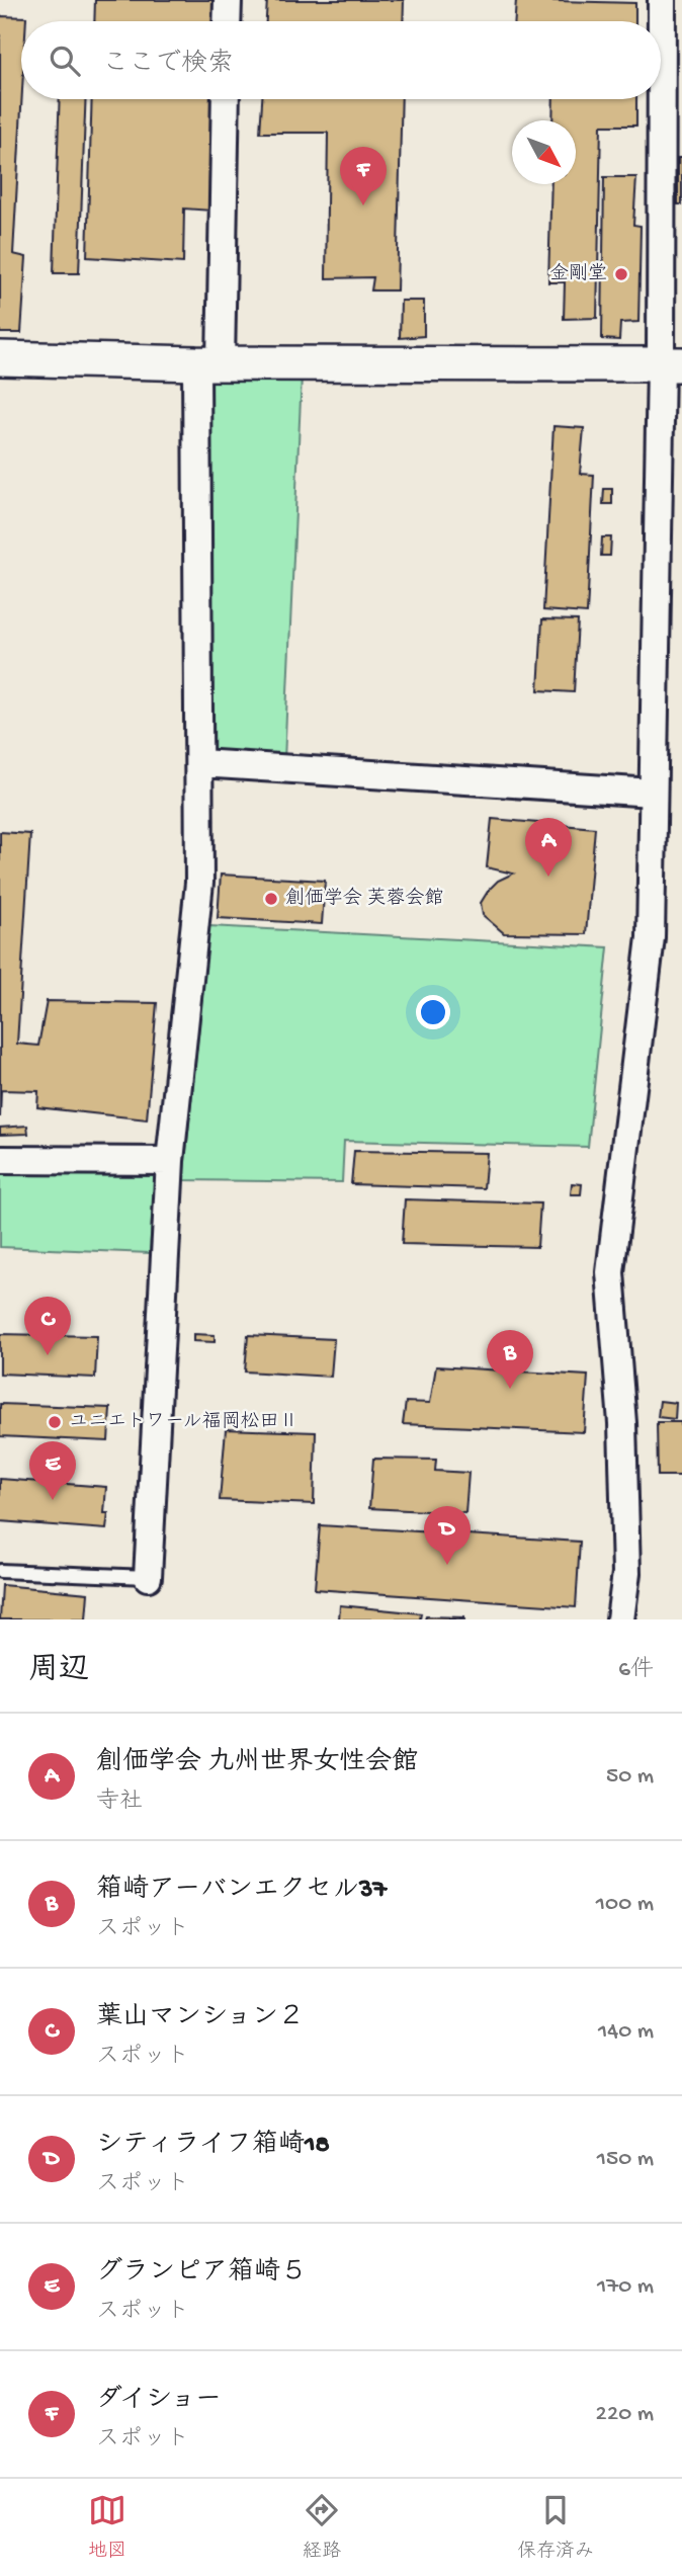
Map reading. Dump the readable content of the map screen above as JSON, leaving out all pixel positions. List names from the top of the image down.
{
  "places": ["金剛堂", "創価学会 芙蓉会館", "ユニエトワール福岡松田Ⅱ"],
  "north": "bottom right",
  "page": {
    "search": "ここで検索",
    "pins": [
      "F",
      "A",
      "C",
      "B",
      "E",
      "D"
    ],
    "heading": ["周辺", "6件"],
    "list": [
      {
        "mark": "A",
        "name": "創価学会 九州世界女性会館",
        "note": "寺社",
        "value": "50 m"
      },
      {
        "mark": "B",
        "name": "箱崎アーバンエクセル37",
        "note": "スポット",
        "value": "100 m"
      },
      {
        "mark": "C",
        "name": "葉山マンション２",
        "note": "スポット",
        "value": "140 m"
      },
      {
        "mark": "D",
        "name": "シティライフ箱崎18",
        "note": "スポット",
        "value": "150 m"
      },
      {
        "mark": "E",
        "name": "グランピア箱崎５",
        "note": "スポット",
        "value": "170 m"
      },
      {
        "mark": "F",
        "name": "ダイショー",
        "note": "スポット",
        "value": "220 m"
      }
    ],
    "nav": ["地図", "経路", "保存済み"]
  }
}
